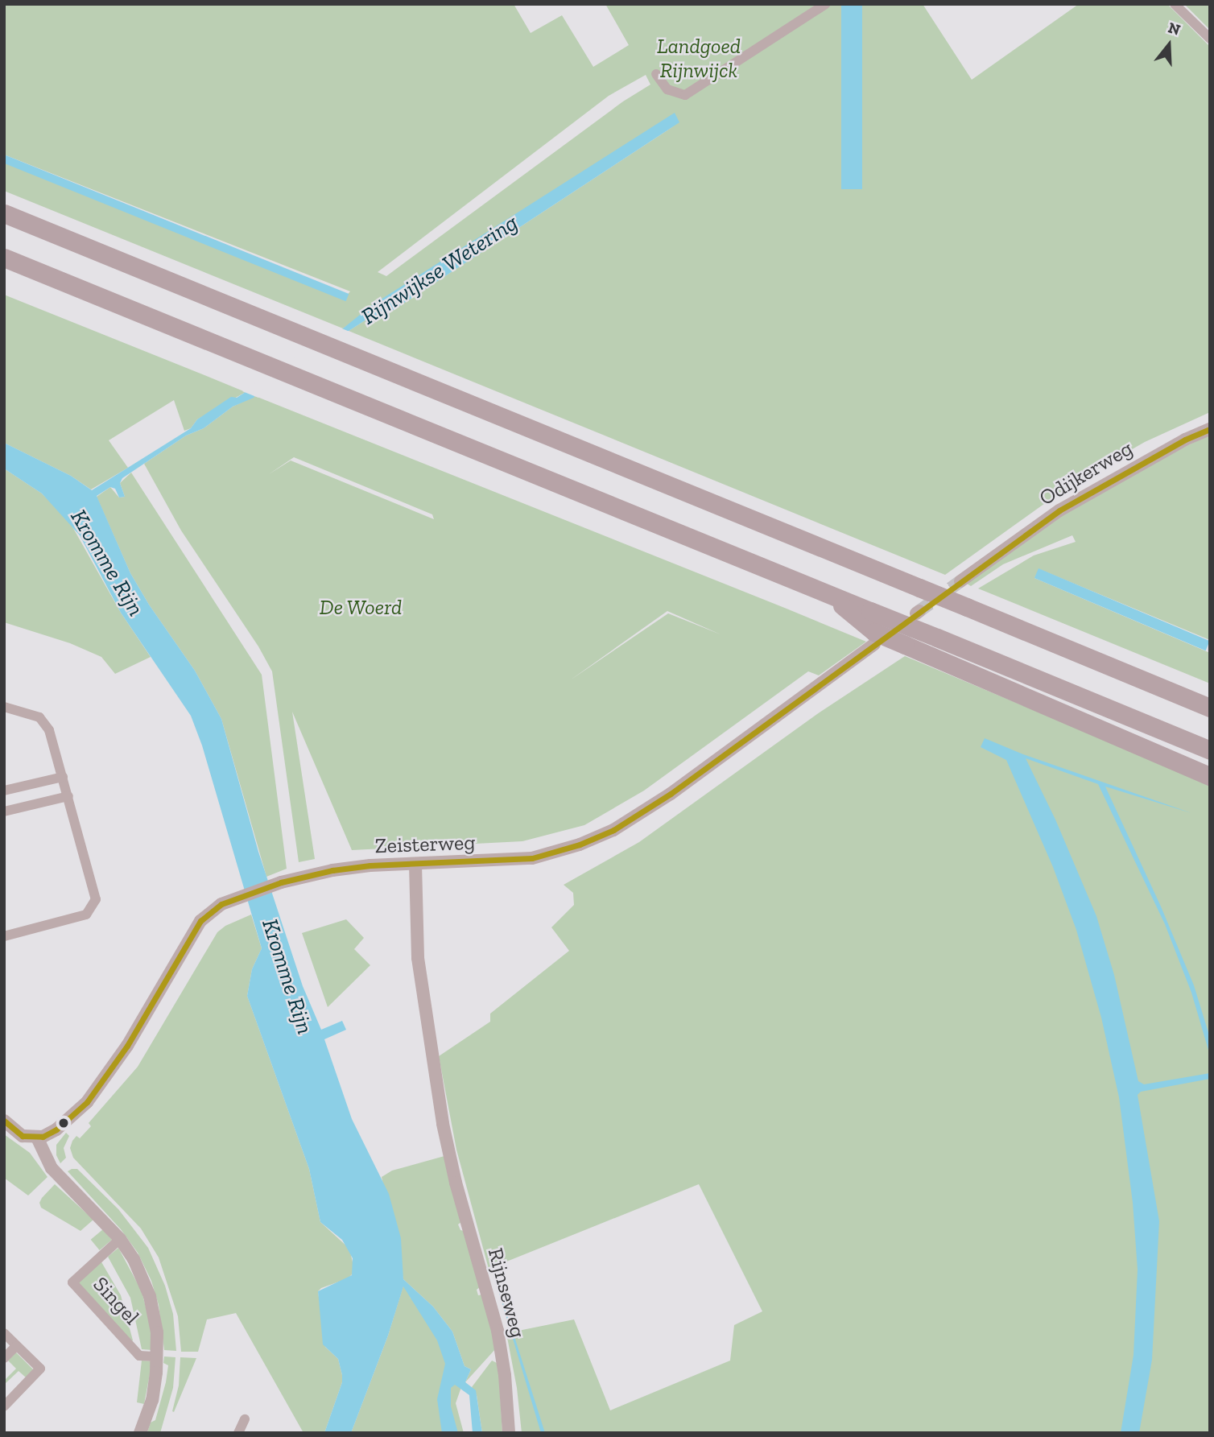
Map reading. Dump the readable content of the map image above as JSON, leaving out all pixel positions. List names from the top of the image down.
{
  "streets": {
    "street": [
      "Odijkerweg",
      "Zeisterweg",
      "Rijnseweg",
      "Singel"
    ]
  },
  "crossings": [
    ["Zeisterweg", "Rijnseweg"],
    ["Zeisterweg", "Singel"]
  ],
  "water": ["Rijnwijkse Wetering", "Kromme Rijn"],
  "parks": ["Landgoed Rijnwijck", "De Woerd"],
  "north": "top"
}
